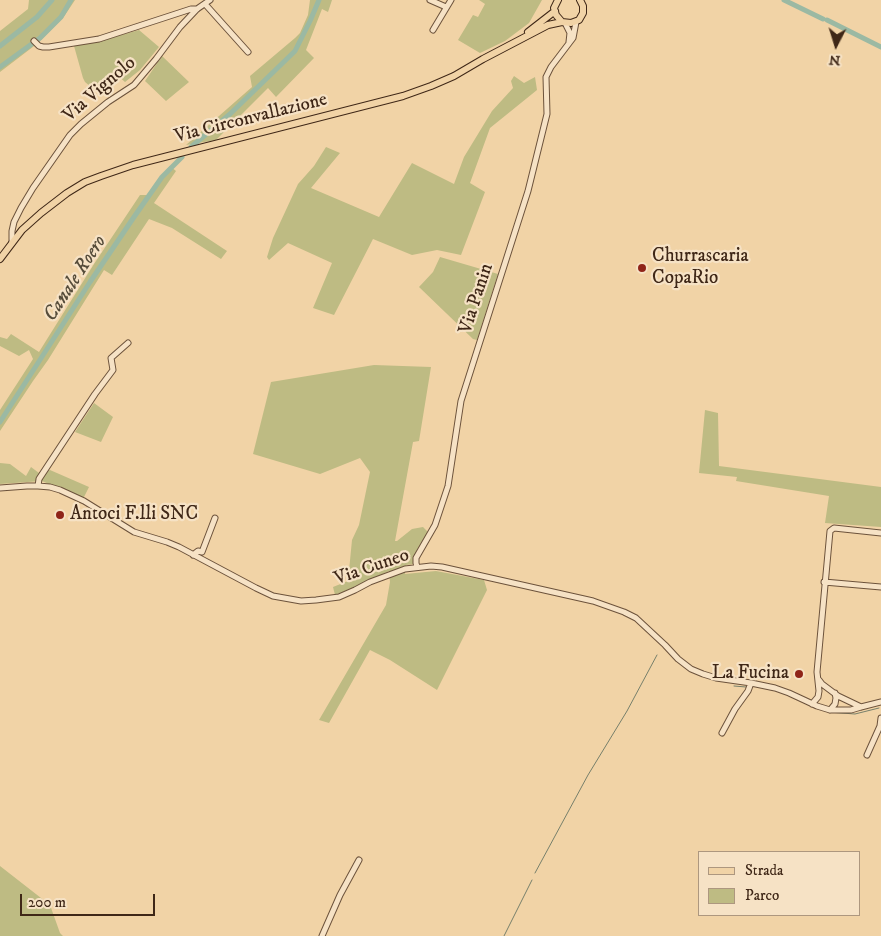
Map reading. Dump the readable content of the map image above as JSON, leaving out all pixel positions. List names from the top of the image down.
{
  "streets": {
    "main road": ["Via Vignolo", "Via Circonvallazione"],
    "street": ["Via Panin", "Via Cuneo"]
  },
  "crossings": [
    ["Via Vignolo", "Via Circonvallazione"],
    ["Via Circonvallazione", "Via Panin"],
    ["Via Panin", "Via Cuneo"]
  ],
  "water": ["Canale Roero"],
  "places": ["Churrascaria CopaRio", "Antoci F.lli SNC", "La Fucina"],
  "legend": ["Strada", "Parco"],
  "scale_bar": "200 m",
  "north": "bottom"
}
